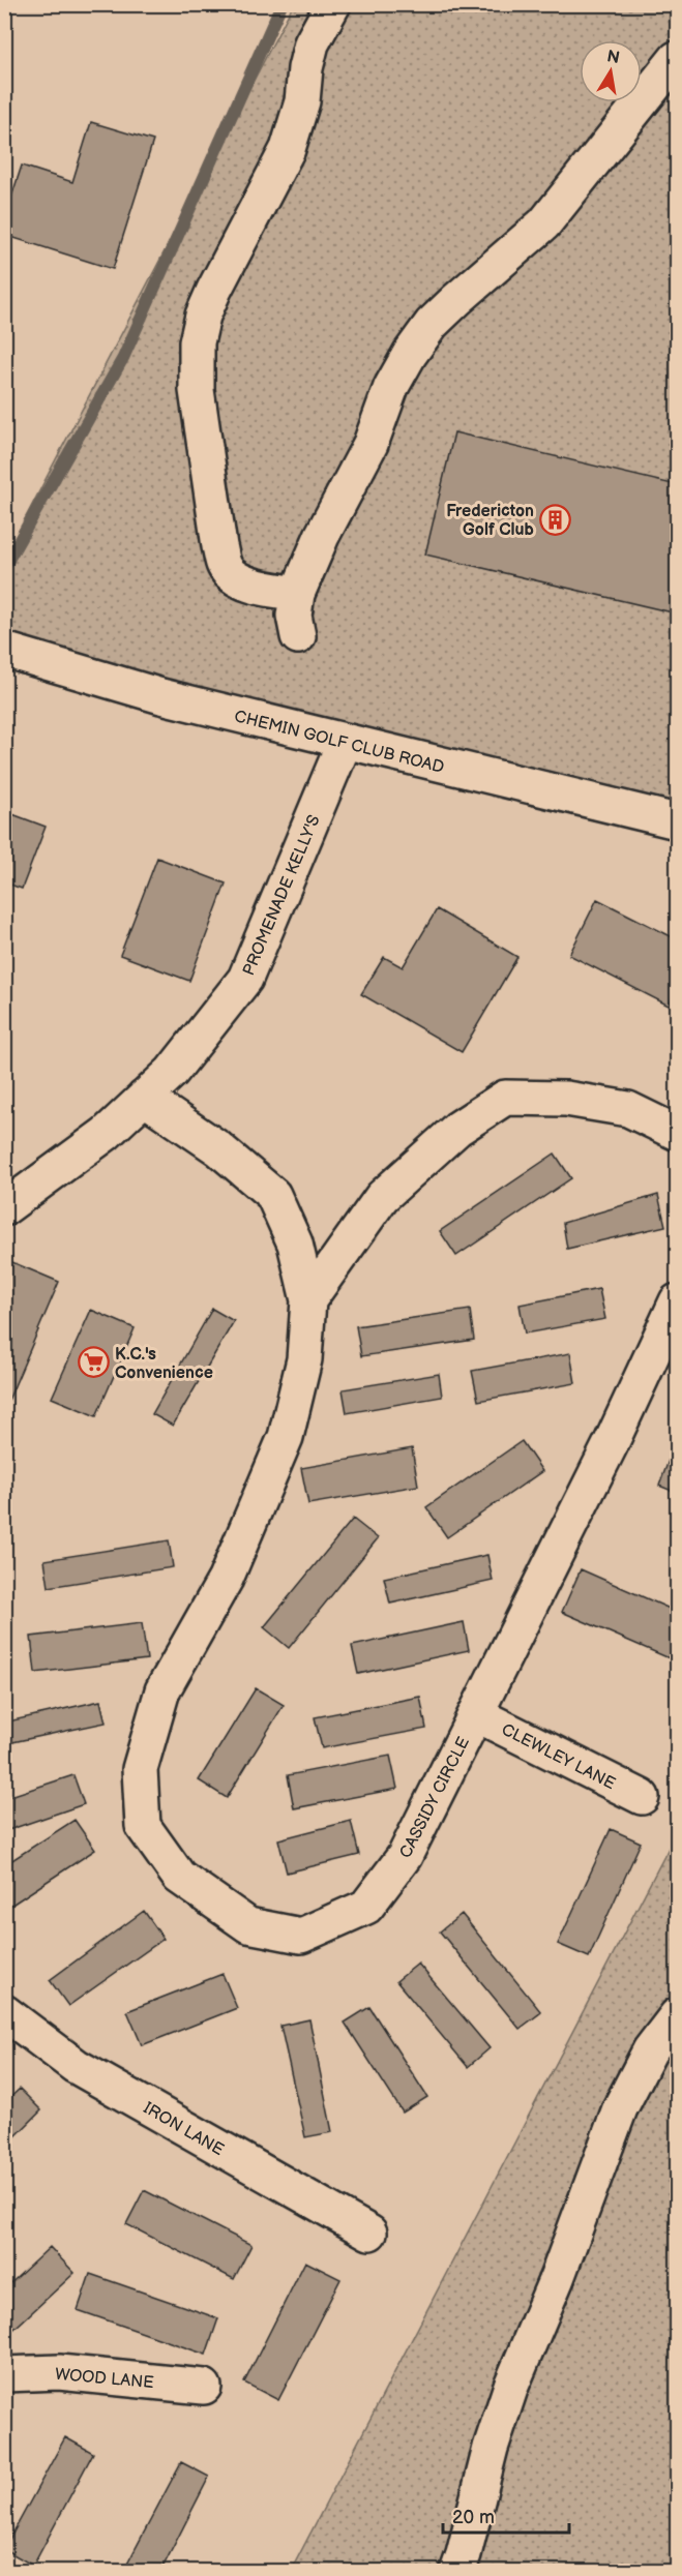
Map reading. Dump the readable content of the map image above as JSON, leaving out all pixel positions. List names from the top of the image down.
{
  "streets": {
    "street": [
      "CHEMIN GOLF CLUB ROAD",
      "PROMENADE KELLY'S",
      "CLEWLEY LANE",
      "CASSIDY CIRCLE",
      "IRON LANE",
      "WOOD LANE"
    ]
  },
  "crossings": [
    ["CHEMIN GOLF CLUB ROAD", "PROMENADE KELLY'S"],
    ["PROMENADE KELLY'S", "CASSIDY CIRCLE"],
    ["CLEWLEY LANE", "CASSIDY CIRCLE"]
  ],
  "places": {
    "building": ["Fredericton Golf Club"],
    "supermarket": ["K.C.'s Convenience"]
  },
  "scale_bar": "20 m",
  "north": "top"
}
